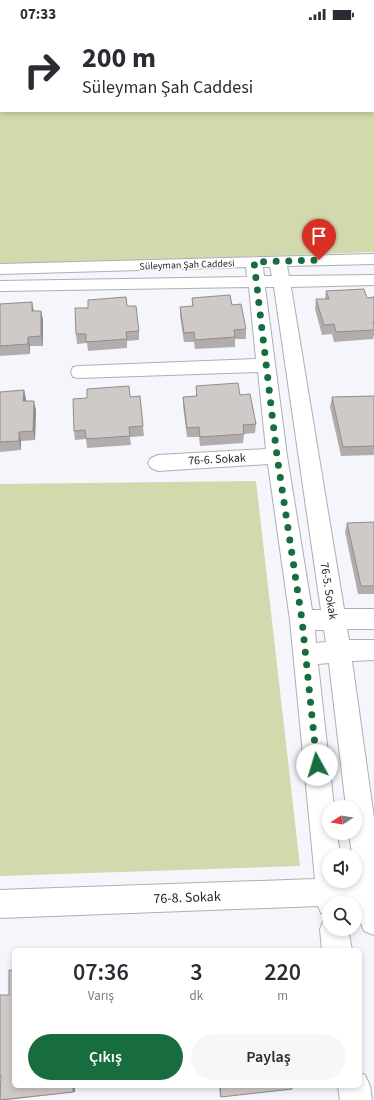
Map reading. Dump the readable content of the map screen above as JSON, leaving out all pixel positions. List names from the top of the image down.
{
  "streets": {
    "street": [
      "Süleyman Şah Caddesi",
      "76-6. Sokak",
      "76-5. Sokak",
      "76-8. Sokak"
    ]
  },
  "crossings": [
    ["Süleyman Şah Caddesi", "76-5. Sokak"],
    ["76-5. Sokak", "76-8. Sokak"]
  ],
  "north": "left",
  "page": {
    "status": "07:33",
    "turn": ["200 m", "Süleyman Şah Caddesi"],
    "eta": [
      "07:36",
      "Varış",
      "3",
      "dk",
      "220",
      "m"
    ],
    "buttons": ["Çıkış", "Paylaş"]
  }
}
